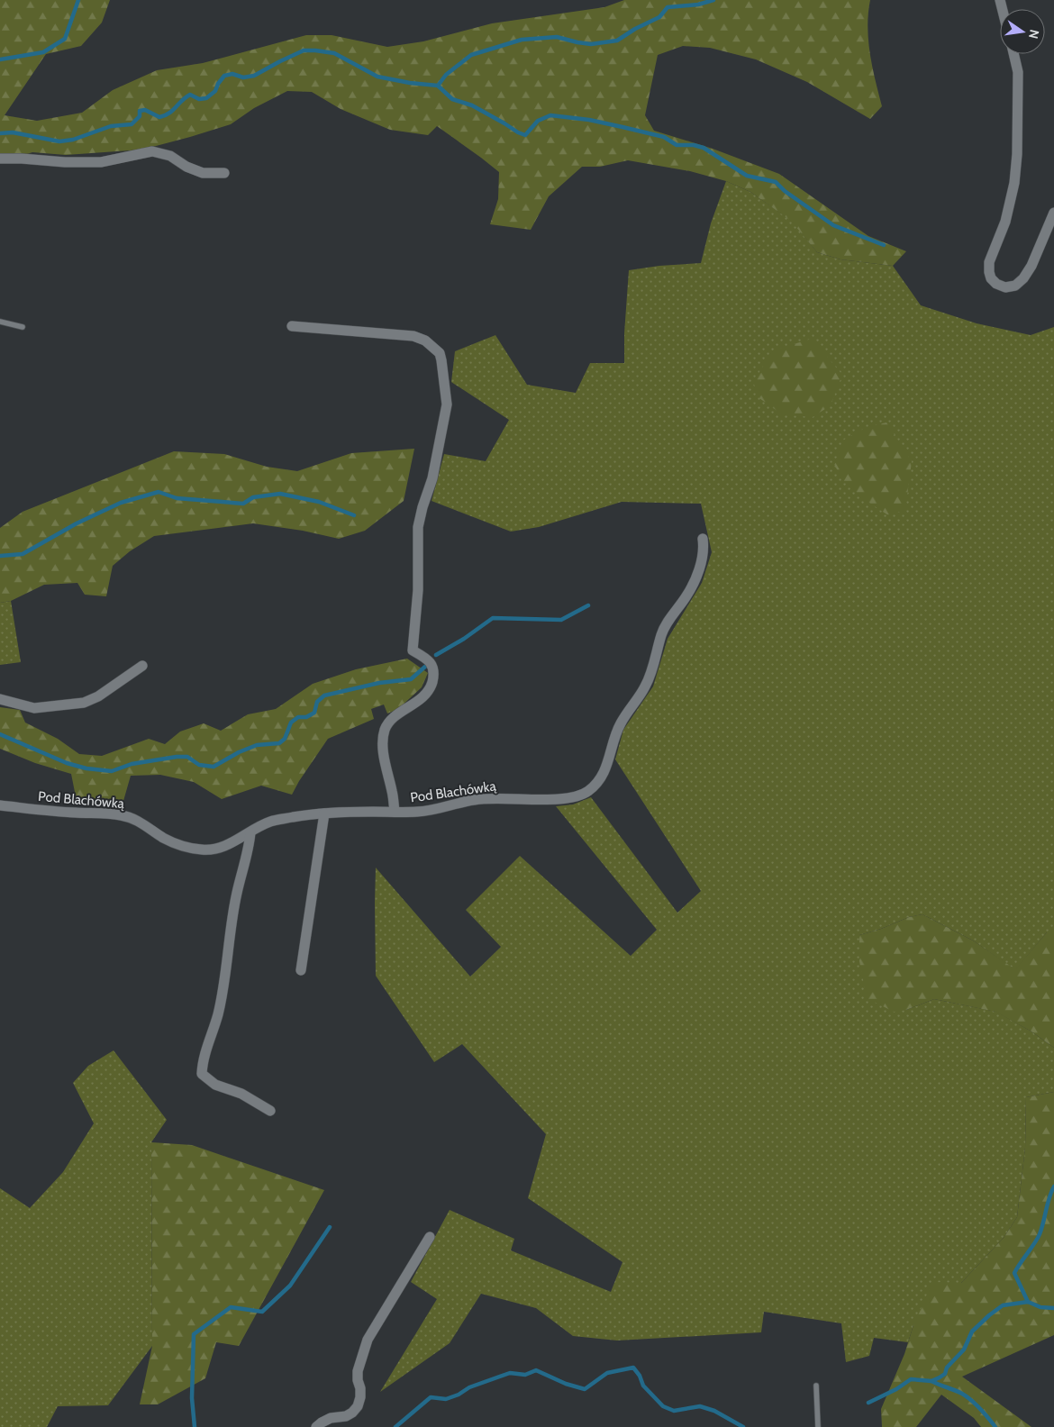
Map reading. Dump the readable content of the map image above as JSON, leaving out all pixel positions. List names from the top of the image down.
{
  "streets": {
    "street": ["Pod Blachówką"]
  },
  "north": "right"
}
